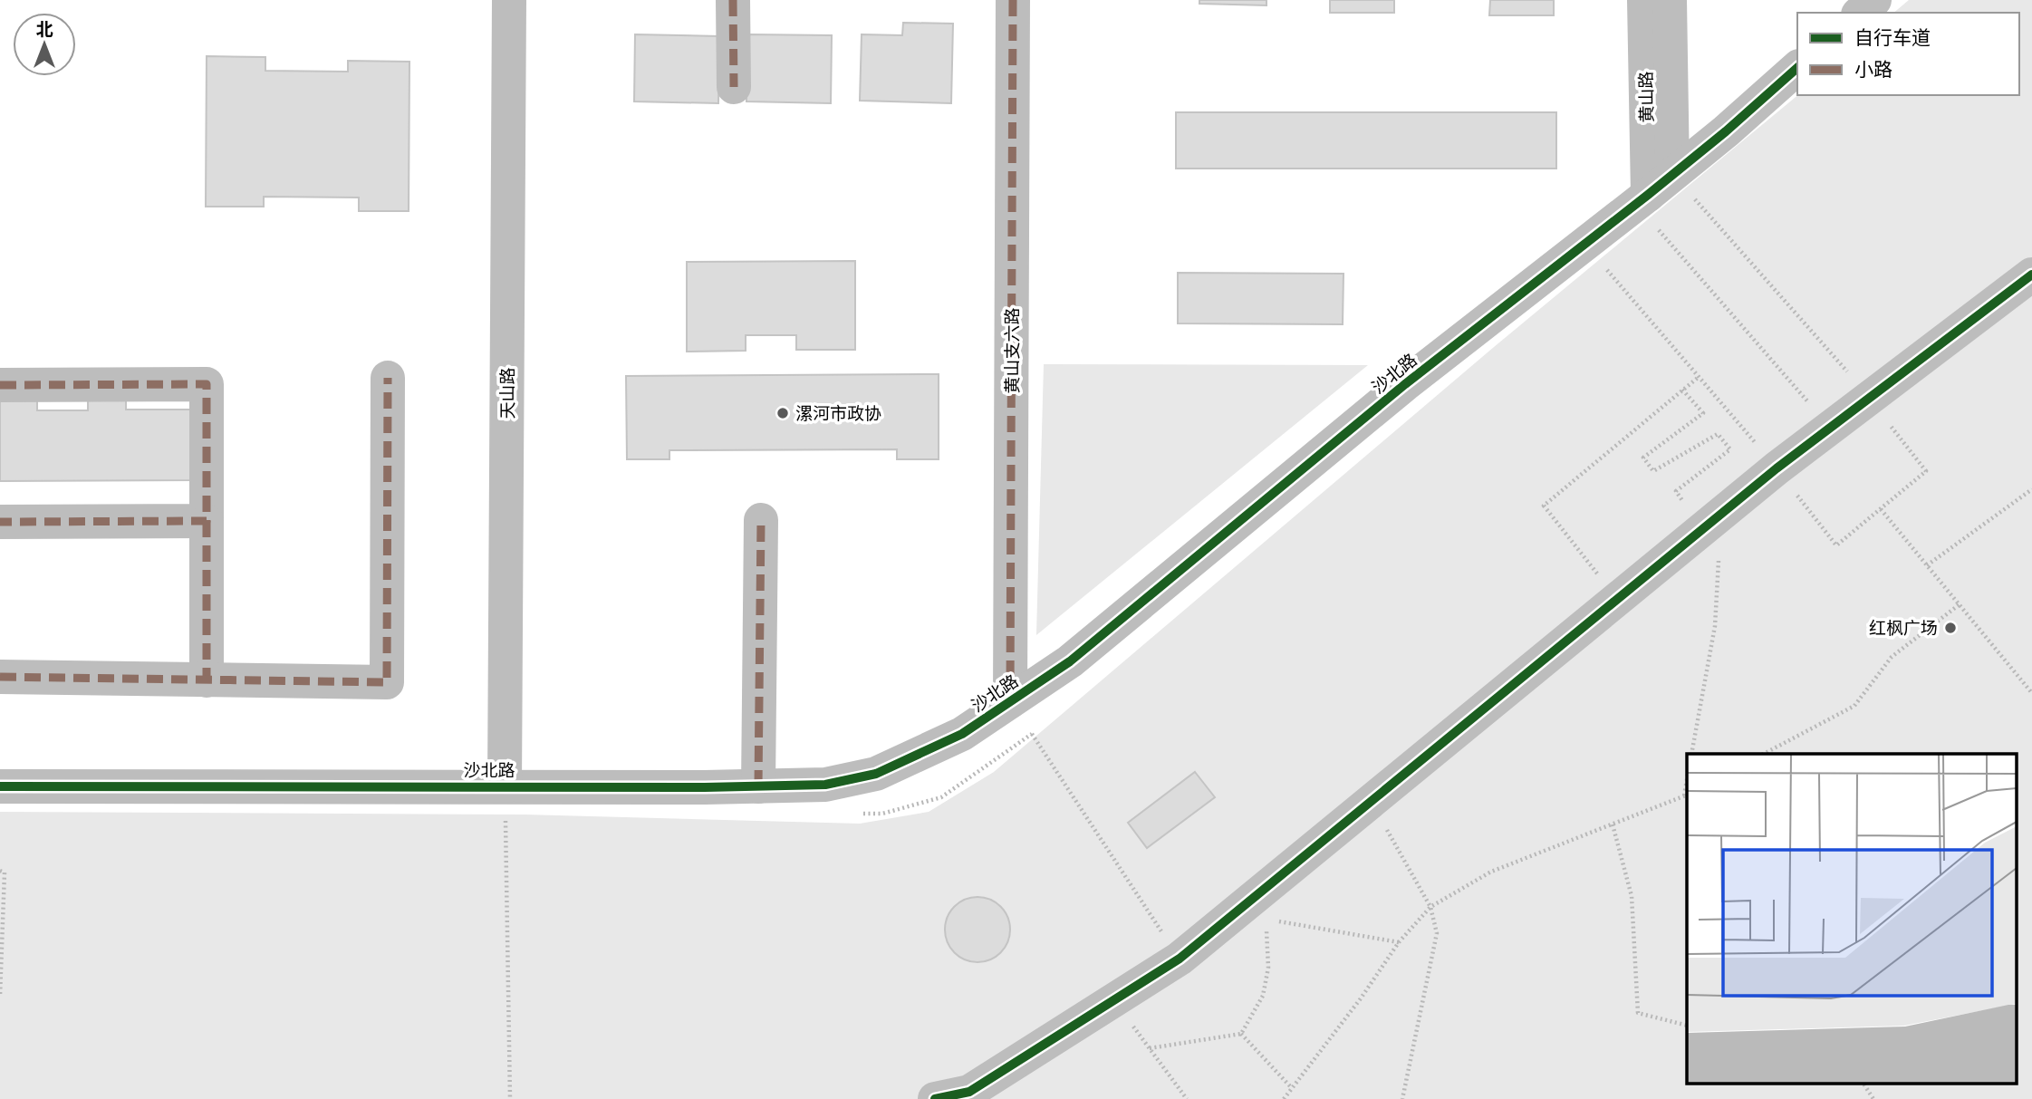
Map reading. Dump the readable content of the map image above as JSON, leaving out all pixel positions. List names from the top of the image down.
{
  "streets": {
    "street": [
      "黄山路",
      "黄山支六路",
      "沙北路",
      "天山路"
    ]
  },
  "crossings": [
    ["黄山路", "沙北路"],
    ["黄山支六路", "沙北路"],
    ["沙北路", "天山路"]
  ],
  "places": ["漯河市政协", "红枫广场"],
  "legend": ["自行车道", "小路"],
  "north": "top"
}
